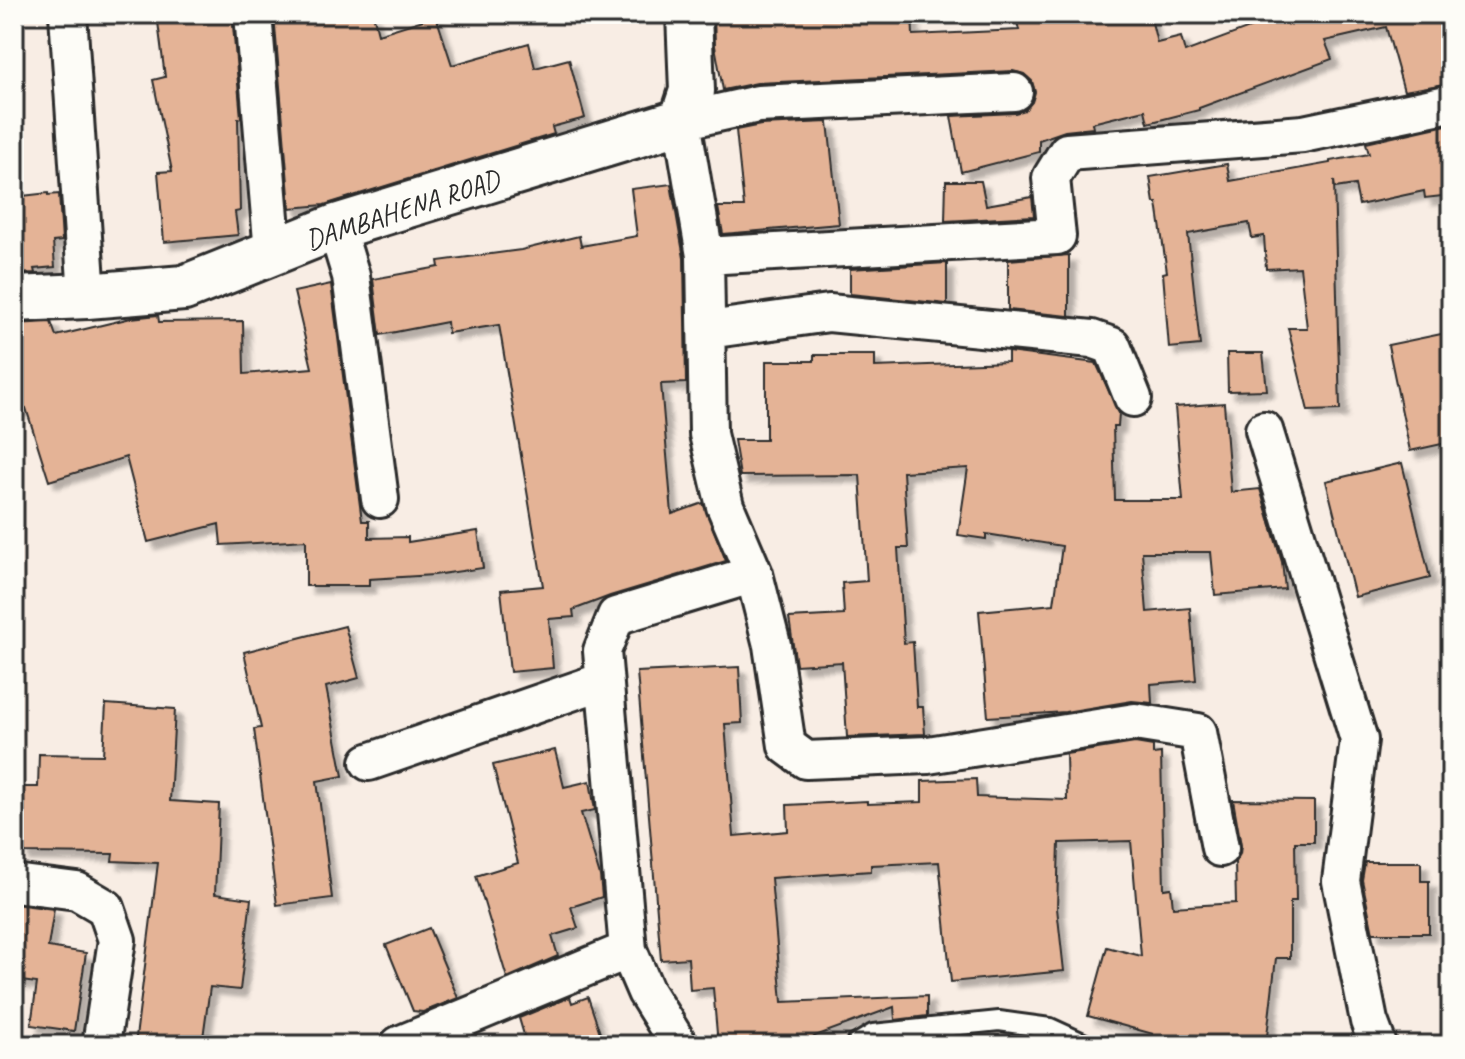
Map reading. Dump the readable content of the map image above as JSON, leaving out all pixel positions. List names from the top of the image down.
{
  "streets": {
    "street": ["DAMBAHENA ROAD"]
  }
}
